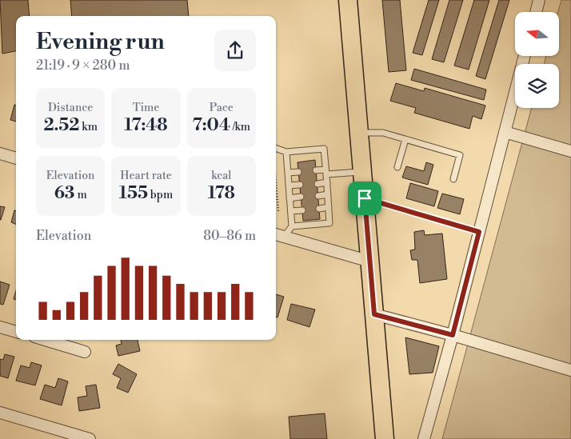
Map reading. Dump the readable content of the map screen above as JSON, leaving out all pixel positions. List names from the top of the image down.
{
  "north": "left",
  "page": {
    "heading": ["Evening run", "21:19 · 9 × 280 m"],
    "stats": [
      ["Distance", "2.52 km"],
      ["Time", "17:48"],
      ["Pace", "7:04 /km"],
      ["Elevation", "63 m"],
      ["Heart rate", "155 bpm"],
      ["kcal", "178"]
    ],
    "chart": ["Elevation", "80–86 m"]
  }
}
